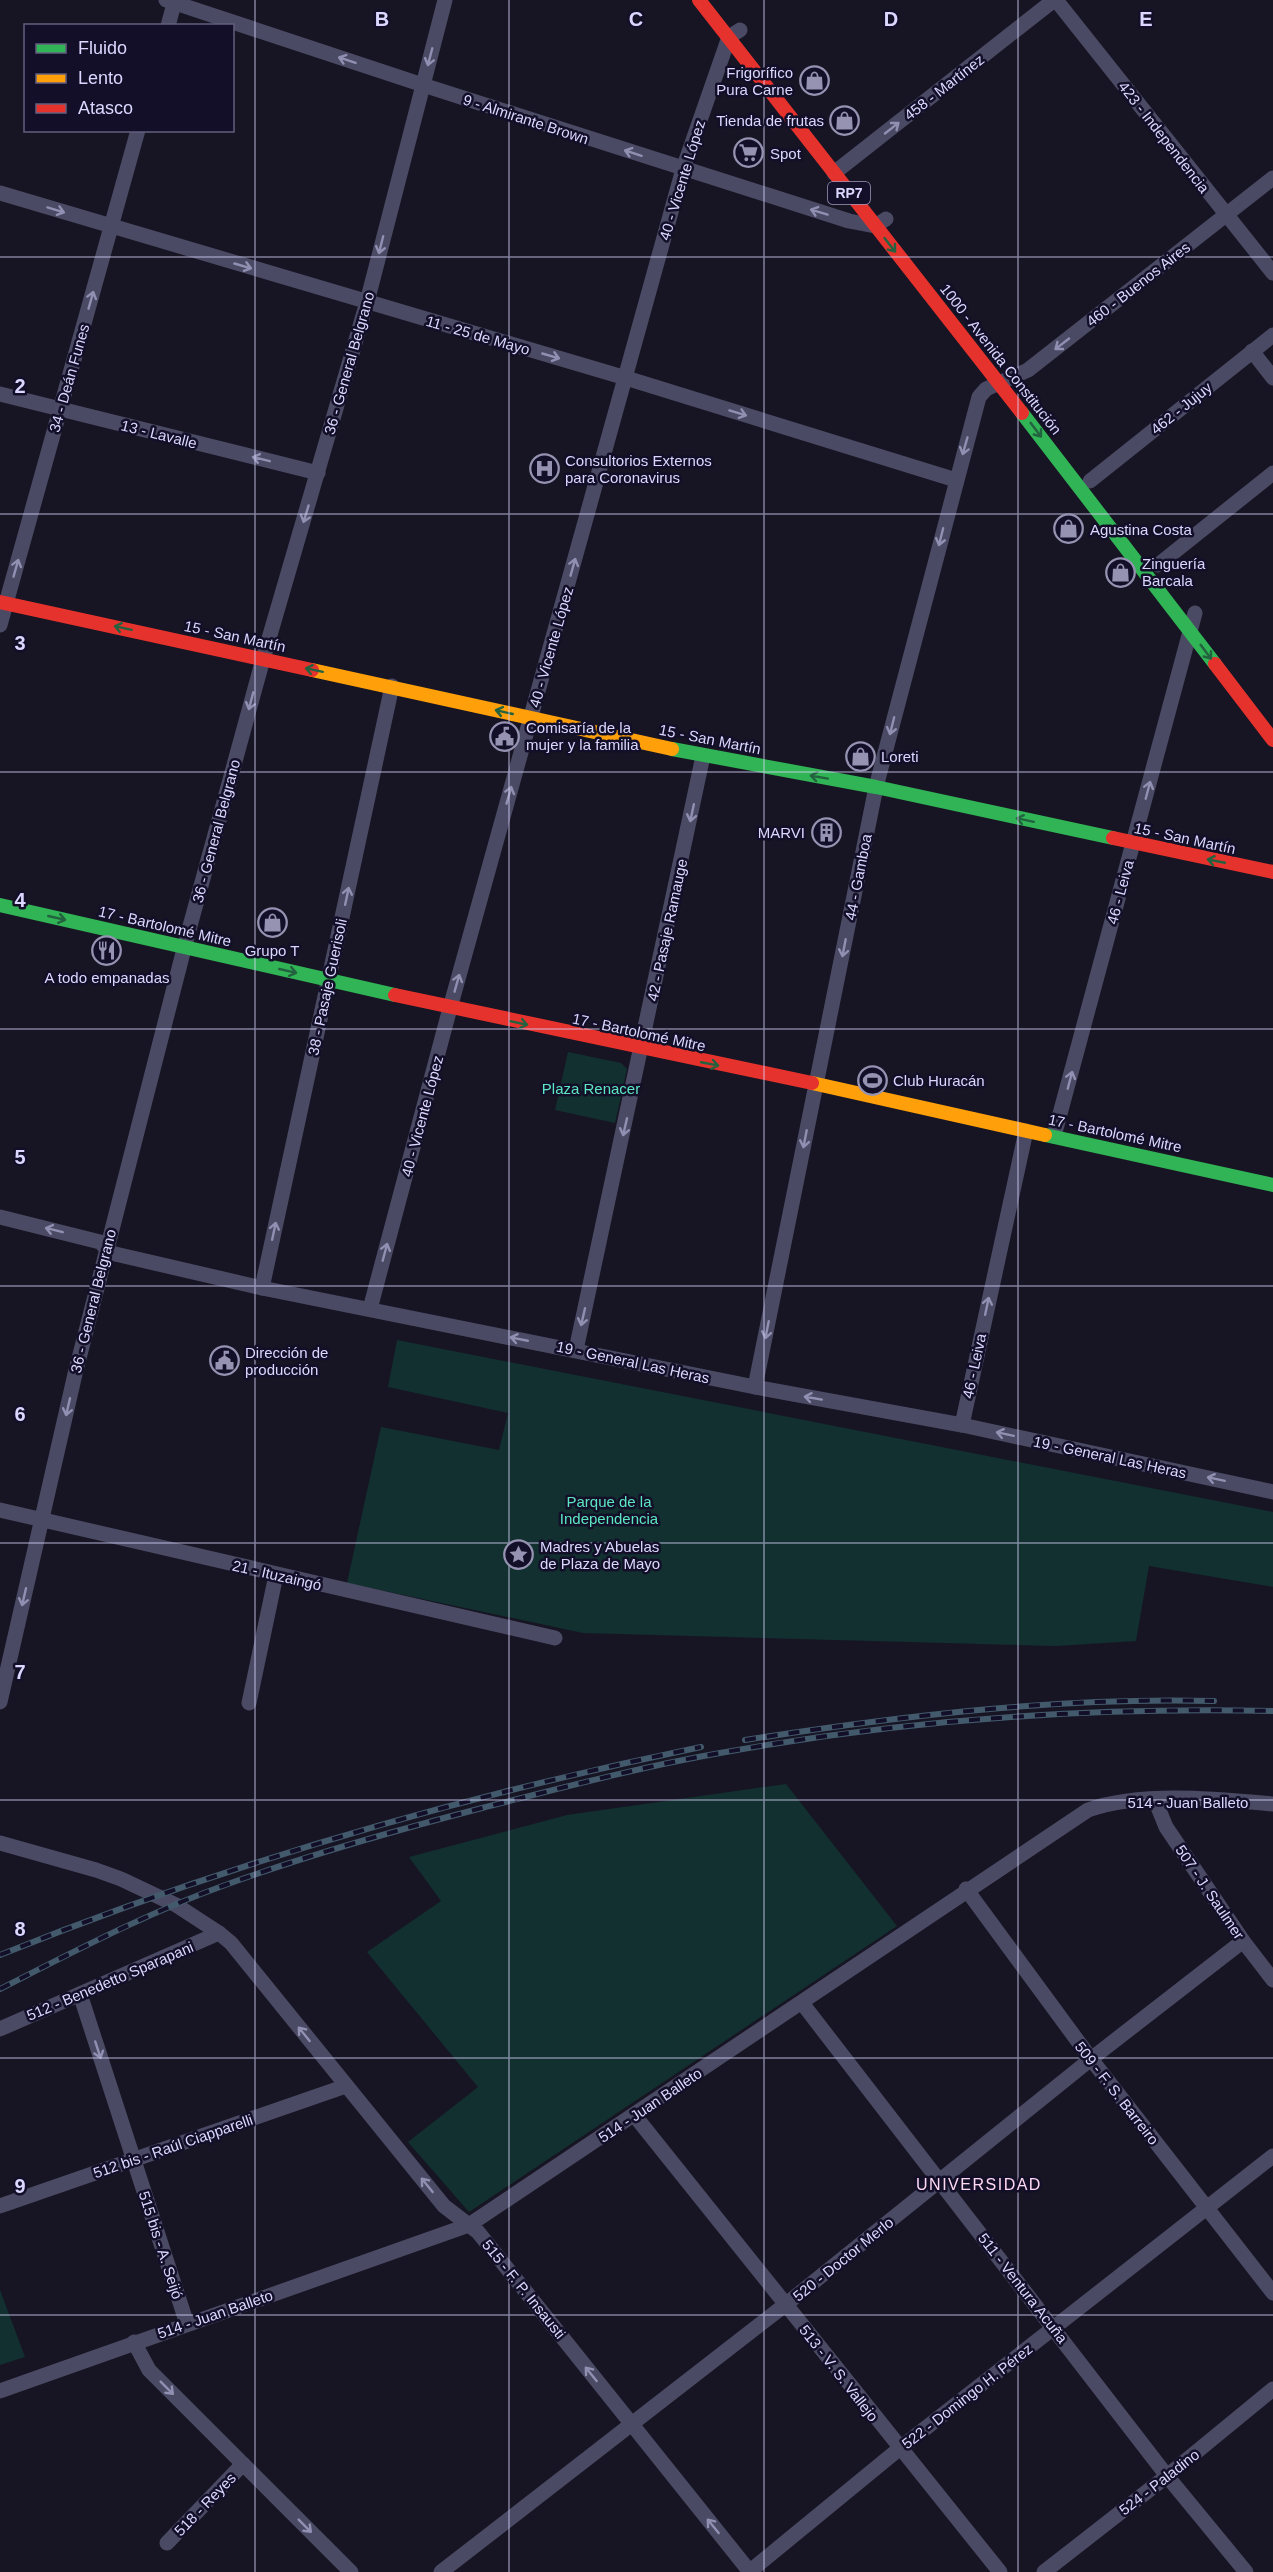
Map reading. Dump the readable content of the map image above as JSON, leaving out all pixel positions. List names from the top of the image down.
{
  "streets": {
    "street": [
      "458 - Martínez",
      "9 - Almirante Brown",
      "423 - Independencia",
      "40 - Vicente López",
      "RP7",
      "460 - Buenos Aires",
      "11 - 25 de Mayo",
      "1000 - Avenida Constitución",
      "36 - General Belgrano",
      "34 - Deán Funes",
      "462 - Jujuy",
      "13 - Lavalle",
      "15 - San Martín",
      "44 - Gamboa",
      "46 - Leiva",
      "17 - Bartolomé Mitre",
      "42 - Pasaje Ramauge",
      "38 - Pasaje Guerisoli",
      "19 - General Las Heras",
      "21 - Ituzaingó",
      "514 - Juan Balleto",
      "507 - J. Saulmer",
      "512 - Benedetto Sparapani",
      "509 - F. S. Barreiro",
      "512 bis - Raúl Ciapparelli",
      "515 bis - A. Seijó",
      "520 - Doctor Merlo",
      "511 - Ventura Acuña",
      "515 - F. P. Insausti",
      "513 - V. S. Vallejo",
      "522 - Domingo H. Pérez",
      "524 - Paladino",
      "518 - Reyes"
    ]
  },
  "crossings": [
    ["458 - Martínez", "423 - Independencia"],
    ["458 - Martínez", "1000 - Avenida Constitución"],
    ["9 - Almirante Brown", "40 - Vicente López"],
    ["9 - Almirante Brown", "1000 - Avenida Constitución"],
    ["9 - Almirante Brown", "36 - General Belgrano"],
    ["423 - Independencia", "460 - Buenos Aires"],
    ["40 - Vicente López", "11 - 25 de Mayo"],
    ["40 - Vicente López", "1000 - Avenida Constitución"],
    ["40 - Vicente López", "15 - San Martín"],
    ["40 - Vicente López", "17 - Bartolomé Mitre"],
    ["40 - Vicente López", "19 - General Las Heras"],
    ["460 - Buenos Aires", "1000 - Avenida Constitución"],
    ["460 - Buenos Aires", "44 - Gamboa"],
    ["11 - 25 de Mayo", "36 - General Belgrano"],
    ["11 - 25 de Mayo", "34 - Deán Funes"],
    ["11 - 25 de Mayo", "44 - Gamboa"],
    ["1000 - Avenida Constitución", "462 - Jujuy"],
    ["1000 - Avenida Constitución", "44 - Gamboa"],
    ["1000 - Avenida Constitución", "46 - Leiva"],
    ["36 - General Belgrano", "13 - Lavalle"],
    ["36 - General Belgrano", "15 - San Martín"],
    ["36 - General Belgrano", "17 - Bartolomé Mitre"],
    ["36 - General Belgrano", "19 - General Las Heras"],
    ["36 - General Belgrano", "21 - Ituzaingó"],
    ["34 - Deán Funes", "13 - Lavalle"],
    ["34 - Deán Funes", "15 - San Martín"],
    ["15 - San Martín", "44 - Gamboa"],
    ["15 - San Martín", "46 - Leiva"],
    ["15 - San Martín", "42 - Pasaje Ramauge"],
    ["15 - San Martín", "38 - Pasaje Guerisoli"],
    ["44 - Gamboa", "17 - Bartolomé Mitre"],
    ["44 - Gamboa", "19 - General Las Heras"],
    ["46 - Leiva", "17 - Bartolomé Mitre"],
    ["46 - Leiva", "19 - General Las Heras"],
    ["17 - Bartolomé Mitre", "42 - Pasaje Ramauge"],
    ["17 - Bartolomé Mitre", "38 - Pasaje Guerisoli"],
    ["42 - Pasaje Ramauge", "19 - General Las Heras"],
    ["38 - Pasaje Guerisoli", "19 - General Las Heras"],
    ["514 - Juan Balleto", "507 - J. Saulmer"],
    ["514 - Juan Balleto", "509 - F. S. Barreiro"],
    ["514 - Juan Balleto", "515 bis - A. Seijó"],
    ["514 - Juan Balleto", "511 - Ventura Acuña"],
    ["514 - Juan Balleto", "515 - F. P. Insausti"],
    ["514 - Juan Balleto", "513 - V. S. Vallejo"],
    ["507 - J. Saulmer", "520 - Doctor Merlo"],
    ["512 - Benedetto Sparapani", "515 bis - A. Seijó"],
    ["512 - Benedetto Sparapani", "515 - F. P. Insausti"],
    ["509 - F. S. Barreiro", "520 - Doctor Merlo"],
    ["509 - F. S. Barreiro", "522 - Domingo H. Pérez"],
    ["512 bis - Raúl Ciapparelli", "515 bis - A. Seijó"],
    ["512 bis - Raúl Ciapparelli", "515 - F. P. Insausti"],
    ["520 - Doctor Merlo", "511 - Ventura Acuña"],
    ["520 - Doctor Merlo", "515 - F. P. Insausti"],
    ["520 - Doctor Merlo", "513 - V. S. Vallejo"],
    ["511 - Ventura Acuña", "522 - Domingo H. Pérez"],
    ["511 - Ventura Acuña", "524 - Paladino"],
    ["515 - F. P. Insausti", "522 - Domingo H. Pérez"],
    ["513 - V. S. Vallejo", "522 - Domingo H. Pérez"]
  ],
  "one_way": [
    "458 - Martínez",
    "9 - Almirante Brown",
    "40 - Vicente López",
    "460 - Buenos Aires",
    "11 - 25 de Mayo",
    "36 - General Belgrano",
    "34 - Deán Funes",
    "13 - Lavalle",
    "15 - San Martín",
    "44 - Gamboa",
    "46 - Leiva",
    "17 - Bartolomé Mitre",
    "42 - Pasaje Ramauge",
    "38 - Pasaje Guerisoli",
    "19 - General Las Heras",
    "515 bis - A. Seijó",
    "515 - F. P. Insausti"
  ],
  "districts": ["UNIVERSIDAD"],
  "parks": ["Plaza Renacer", "Parque de la Independencia"],
  "places": {
    "shop": [
      "Frigorífico Pura Carne",
      "Tienda de frutas",
      "Agustina Costa",
      "Zinguería Barcala",
      "Loreti",
      "Grupo T"
    ],
    "supermarket": ["Spot"],
    "hospital": ["Consultorios Externos para Coronavirus"],
    "public building": ["Comisaría de la mujer y la familia", "Dirección de producción"],
    "building": ["MARVI"],
    "restaurant": ["A todo empanadas"],
    "sports": ["Club Huracán"],
    "place": ["Madres y Abuelas de Plaza de Mayo"]
  },
  "legend": ["Fluido", "Lento", "Atasco"],
  "grid": {
    "columns": [
      "B",
      "C",
      "D",
      "E"
    ],
    "rows": [
      "2",
      "3",
      "4",
      "5",
      "6",
      "7",
      "8",
      "9"
    ]
  }
}
